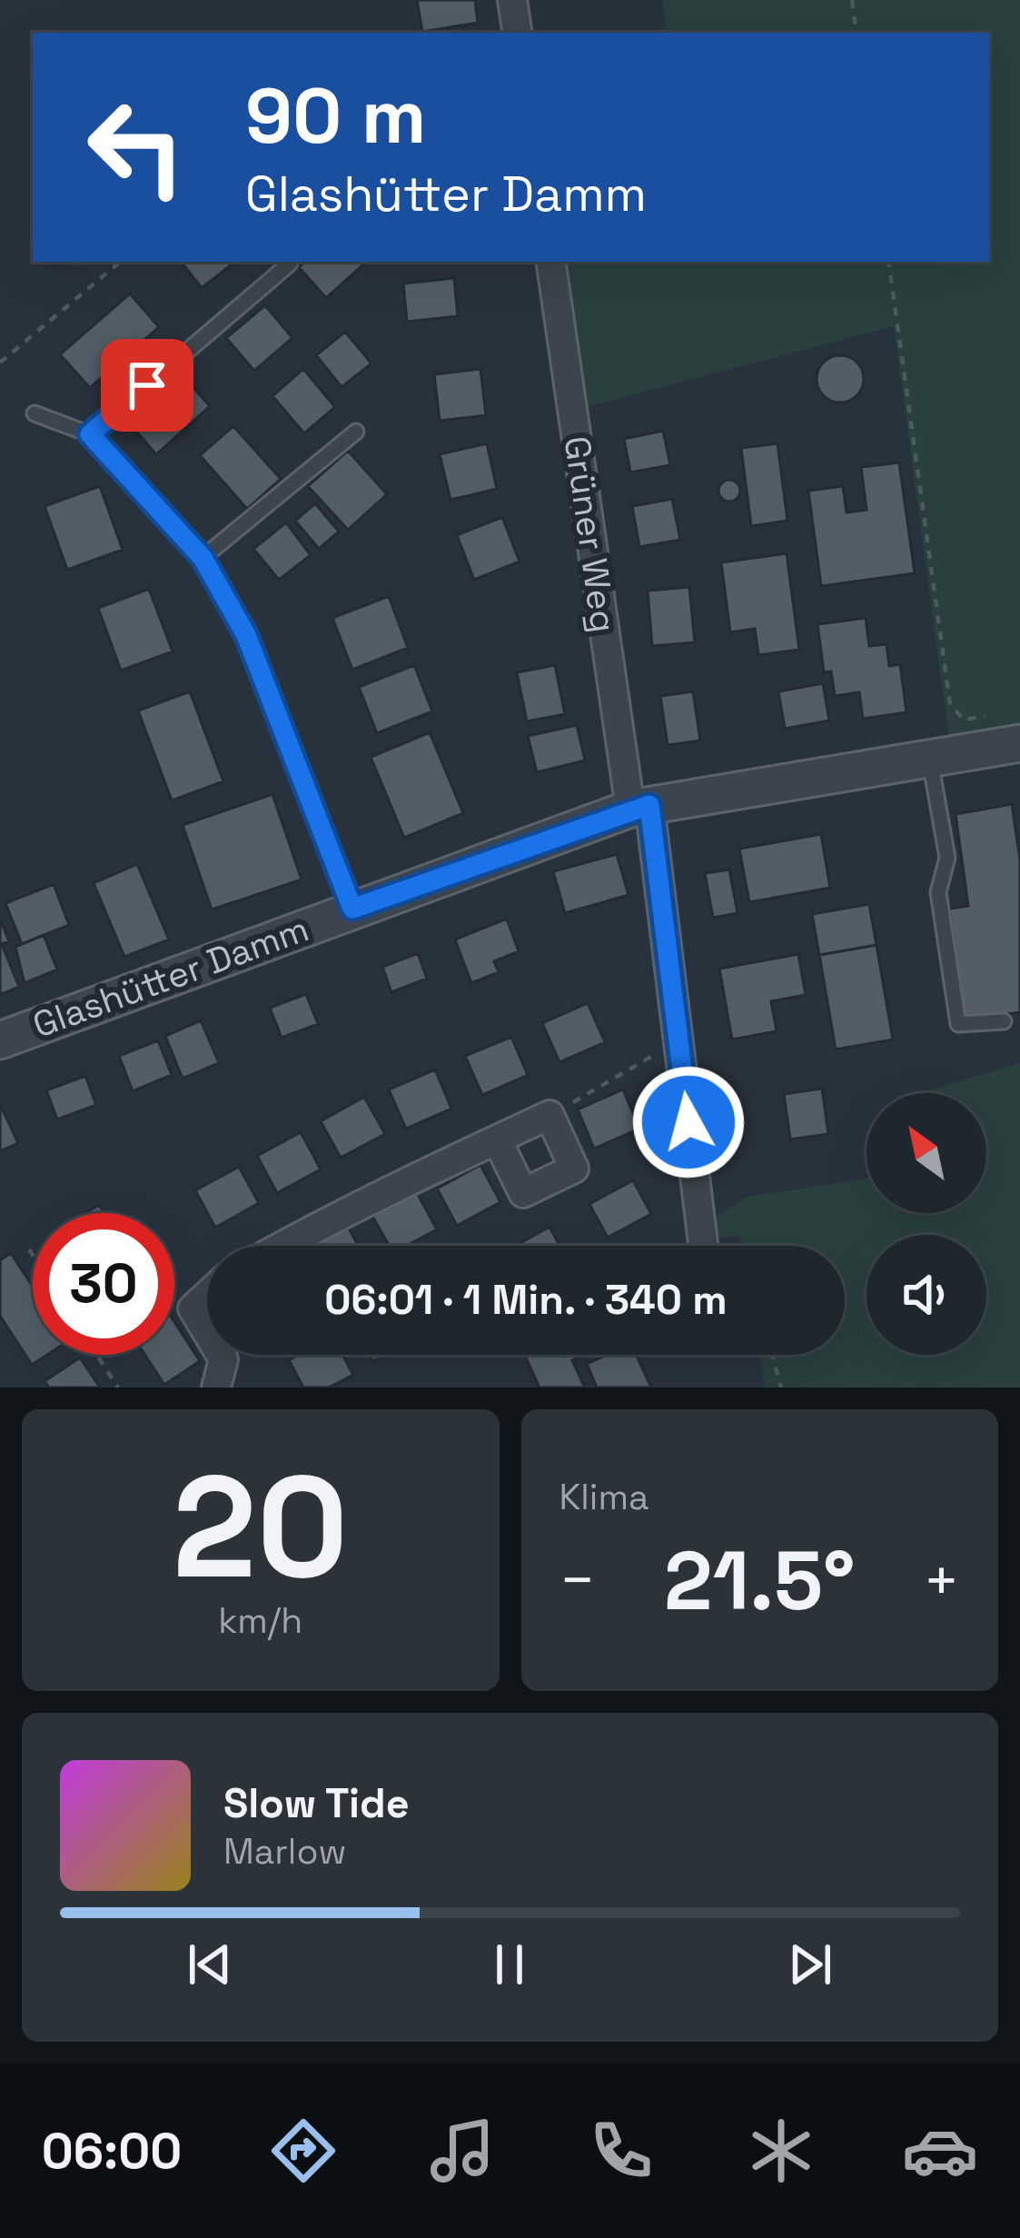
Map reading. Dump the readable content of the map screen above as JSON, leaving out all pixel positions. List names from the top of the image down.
{
  "streets": {
    "street": ["Grüner Weg", "Glashütter Damm"]
  },
  "crossings": [
    ["Grüner Weg", "Glashütter Damm"]
  ],
  "north": "top left",
  "page": {
    "turn": ["90 m", "Glashütter Damm"],
    "limit": "30",
    "trip": "06:01 · 1 Min. · 340 m",
    "tile": [
      ["20", "km/h"],
      "Klima"
    ],
    "heat": ["−", "21.5°", "+"],
    "song": ["Slow Tide", "Marlow"],
    "tabs": "06:00"
  }
}
